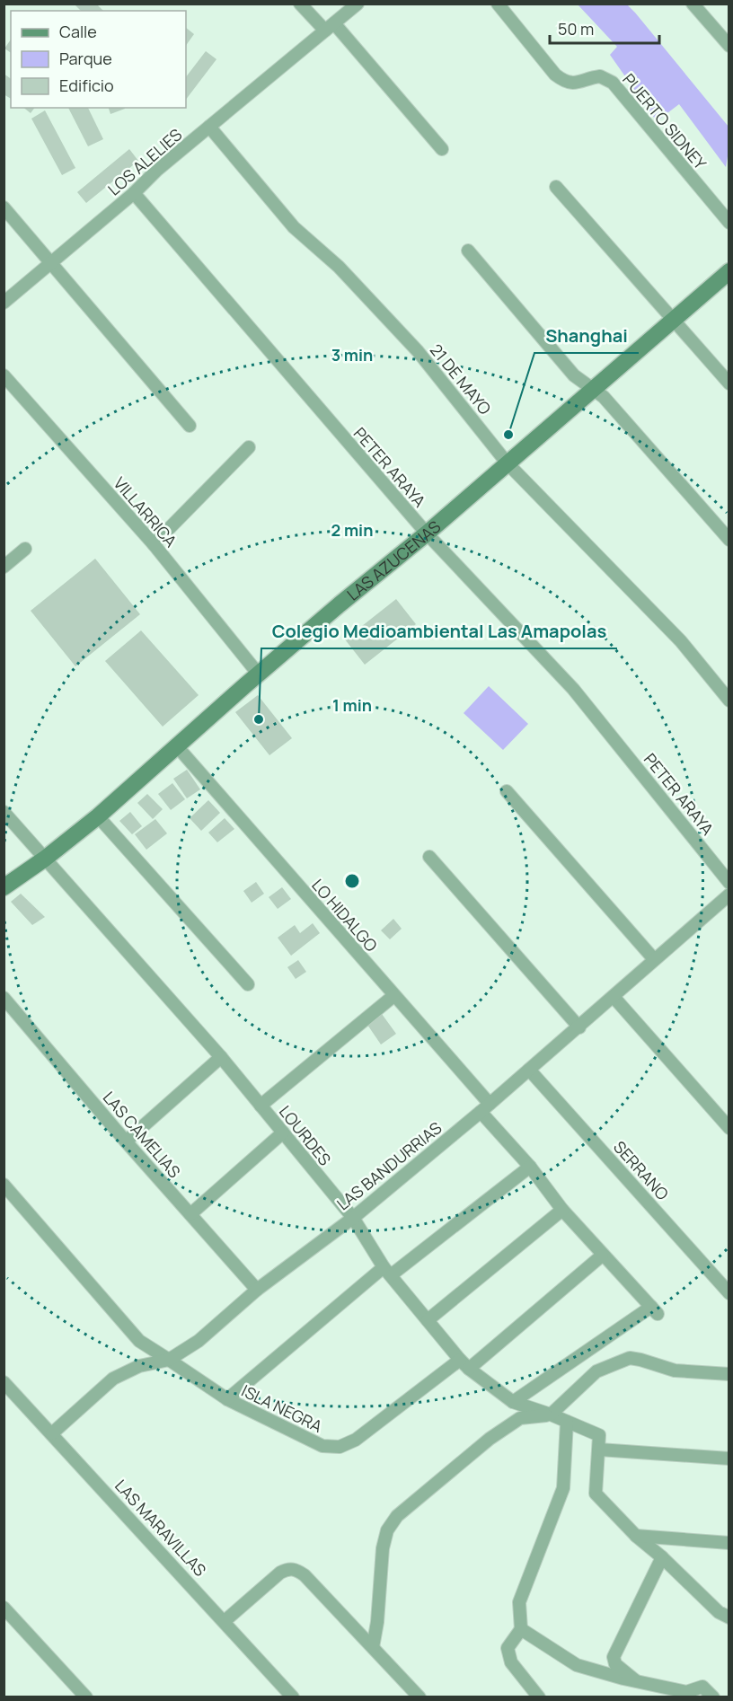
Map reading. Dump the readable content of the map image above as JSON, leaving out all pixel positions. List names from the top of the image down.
{
  "streets": {
    "street": [
      "PUERTO SIDNEY",
      "LOS ALELIES",
      "21 DE MAYO",
      "PETER ARAYA",
      "VILLARRICA",
      "LAS AZUCENAS",
      "LO HIDALGO",
      "LAS CAMELIAS",
      "LOURDES",
      "LAS BANDURRIAS",
      "SERRANO",
      "ISLA NEGRA",
      "LAS MARAVILLAS"
    ]
  },
  "crossings": [
    ["LOS ALELIES", "21 DE MAYO"],
    ["LOS ALELIES", "PETER ARAYA"],
    ["21 DE MAYO", "LAS AZUCENAS"],
    ["PETER ARAYA", "LAS AZUCENAS"],
    ["VILLARRICA", "LAS AZUCENAS"],
    ["LAS AZUCENAS", "LO HIDALGO"],
    ["LAS AZUCENAS", "LOURDES"],
    ["LO HIDALGO", "LOURDES"],
    ["LO HIDALGO", "LAS BANDURRIAS"],
    ["LO HIDALGO", "ISLA NEGRA"],
    ["LAS CAMELIAS", "LAS BANDURRIAS"],
    ["LOURDES", "LAS BANDURRIAS"],
    ["LOURDES", "ISLA NEGRA"],
    ["LAS BANDURRIAS", "SERRANO"],
    ["LAS BANDURRIAS", "ISLA NEGRA"],
    ["LAS BANDURRIAS", "LAS MARAVILLAS"]
  ],
  "places": ["Shanghai", "Colegio Medioambiental Las Amapolas"],
  "legend": ["Calle", "Parque", "Edificio"],
  "scale_bar": "50 m",
  "rings": ["3 min", "2 min", "1 min"]
}
